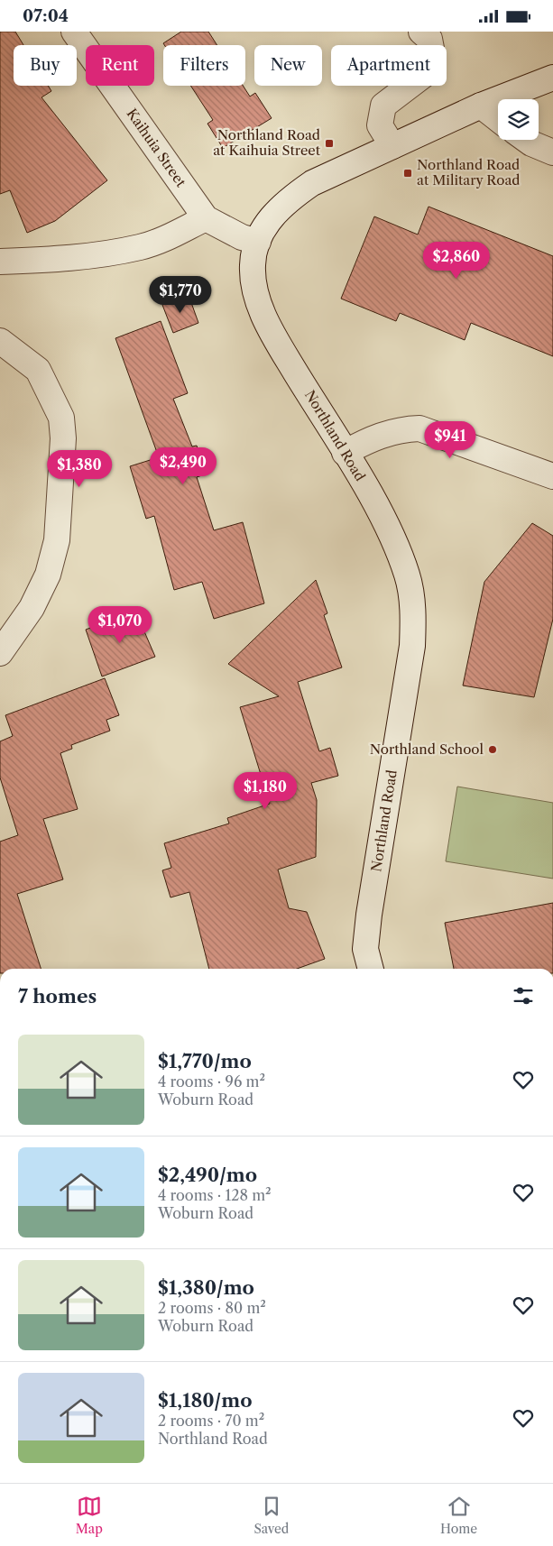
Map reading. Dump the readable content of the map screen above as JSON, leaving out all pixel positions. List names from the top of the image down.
{
  "streets": {
    "street": ["Kaihuia Street", "Northland Road"]
  },
  "crossings": [
    ["Kaihuia Street", "Northland Road"]
  ],
  "places": {
    "transit": ["Northland Road at Kaihuia Street", "Northland Road at Military Road"],
    "other": ["Northland School"]
  },
  "page": {
    "status": "07:04",
    "chip": [
      "Buy",
      "Rent",
      "Filters",
      "New",
      "Apartment"
    ],
    "price": [
      "$2,860",
      "$1,770",
      "$941",
      "$2,490",
      "$1,380",
      "$1,070",
      "$1,180"
    ],
    "heading": "7 homes",
    "list": [
      {
        "name": "$1,770/mo",
        "note": "4 rooms · 96 m² · Woburn Road"
      },
      {
        "name": "$2,490/mo",
        "note": "4 rooms · 128 m² · Woburn Road"
      },
      {
        "name": "$1,380/mo",
        "note": "2 rooms · 80 m² · Woburn Road"
      },
      {
        "name": "$1,180/mo",
        "note": "2 rooms · 70 m² · Northland Road"
      }
    ],
    "tabs": ["Map", "Saved", "Home"]
  }
}
